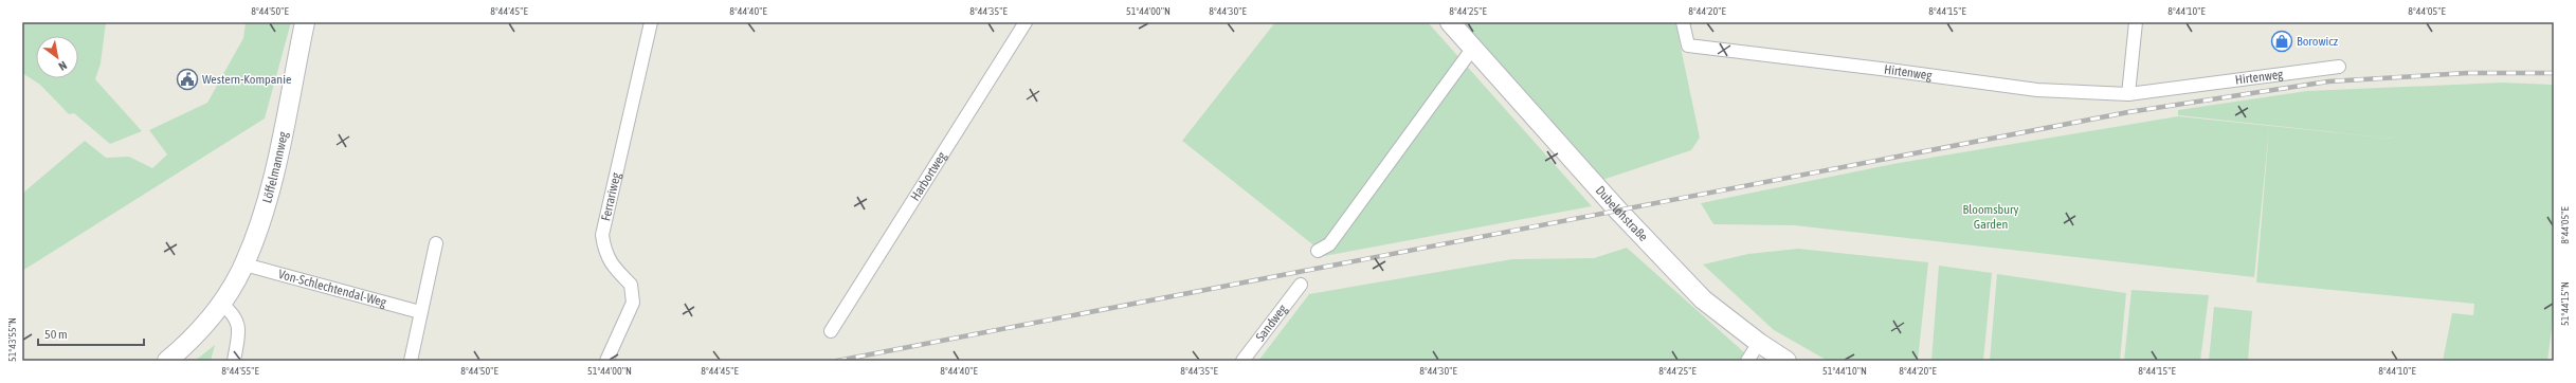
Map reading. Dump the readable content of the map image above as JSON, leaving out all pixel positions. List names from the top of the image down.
{
  "streets": {
    "main road": ["Löffelmannweg", "Dubelohstraße"],
    "street": [
      "Hirtenweg",
      "Harbortweg",
      "Ferrariweg",
      "Von-Schlechtendal-Weg",
      "Sandweg"
    ]
  },
  "crossings": [
    ["Löffelmannweg", "Von-Schlechtendal-Weg"]
  ],
  "parks": ["Bloomsbury Garden"],
  "places": {
    "shop": ["Borowicz"],
    "public building": ["Western-Kompanie"]
  },
  "scale_bar": "50 m",
  "north": "bottom right",
  "coordinates": [
    "8°44'50\"E",
    "8°44'45\"E",
    "8°44'40\"E",
    "8°44'35\"E",
    "51°44'00\"N",
    "8°44'30\"E",
    "8°44'25\"E",
    "8°44'20\"E",
    "8°44'15\"E",
    "8°44'10\"E",
    "8°44'05\"E",
    "51°44'15\"N",
    "51°43'55\"N",
    "8°44'55\"E",
    "51°44'10\"N"
  ]
}
